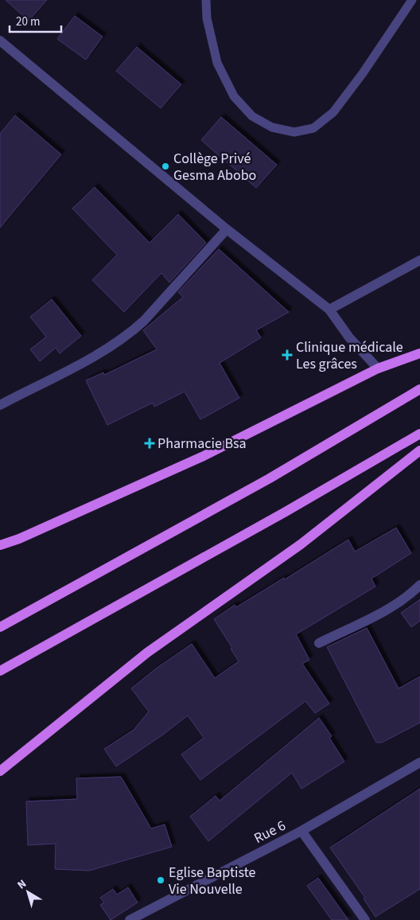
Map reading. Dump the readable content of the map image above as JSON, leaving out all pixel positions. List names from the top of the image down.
{
  "streets": {
    "street": ["Rue 6"]
  },
  "places": {
    "other": ["Collège Privé Gesma Abobo", "Eglise Baptiste Vie Nouvelle"],
    "health": ["Clinique médicale Les grâces", "Pharmacie Bsa"]
  },
  "scale_bar": "20 m",
  "north": "top left"
}
